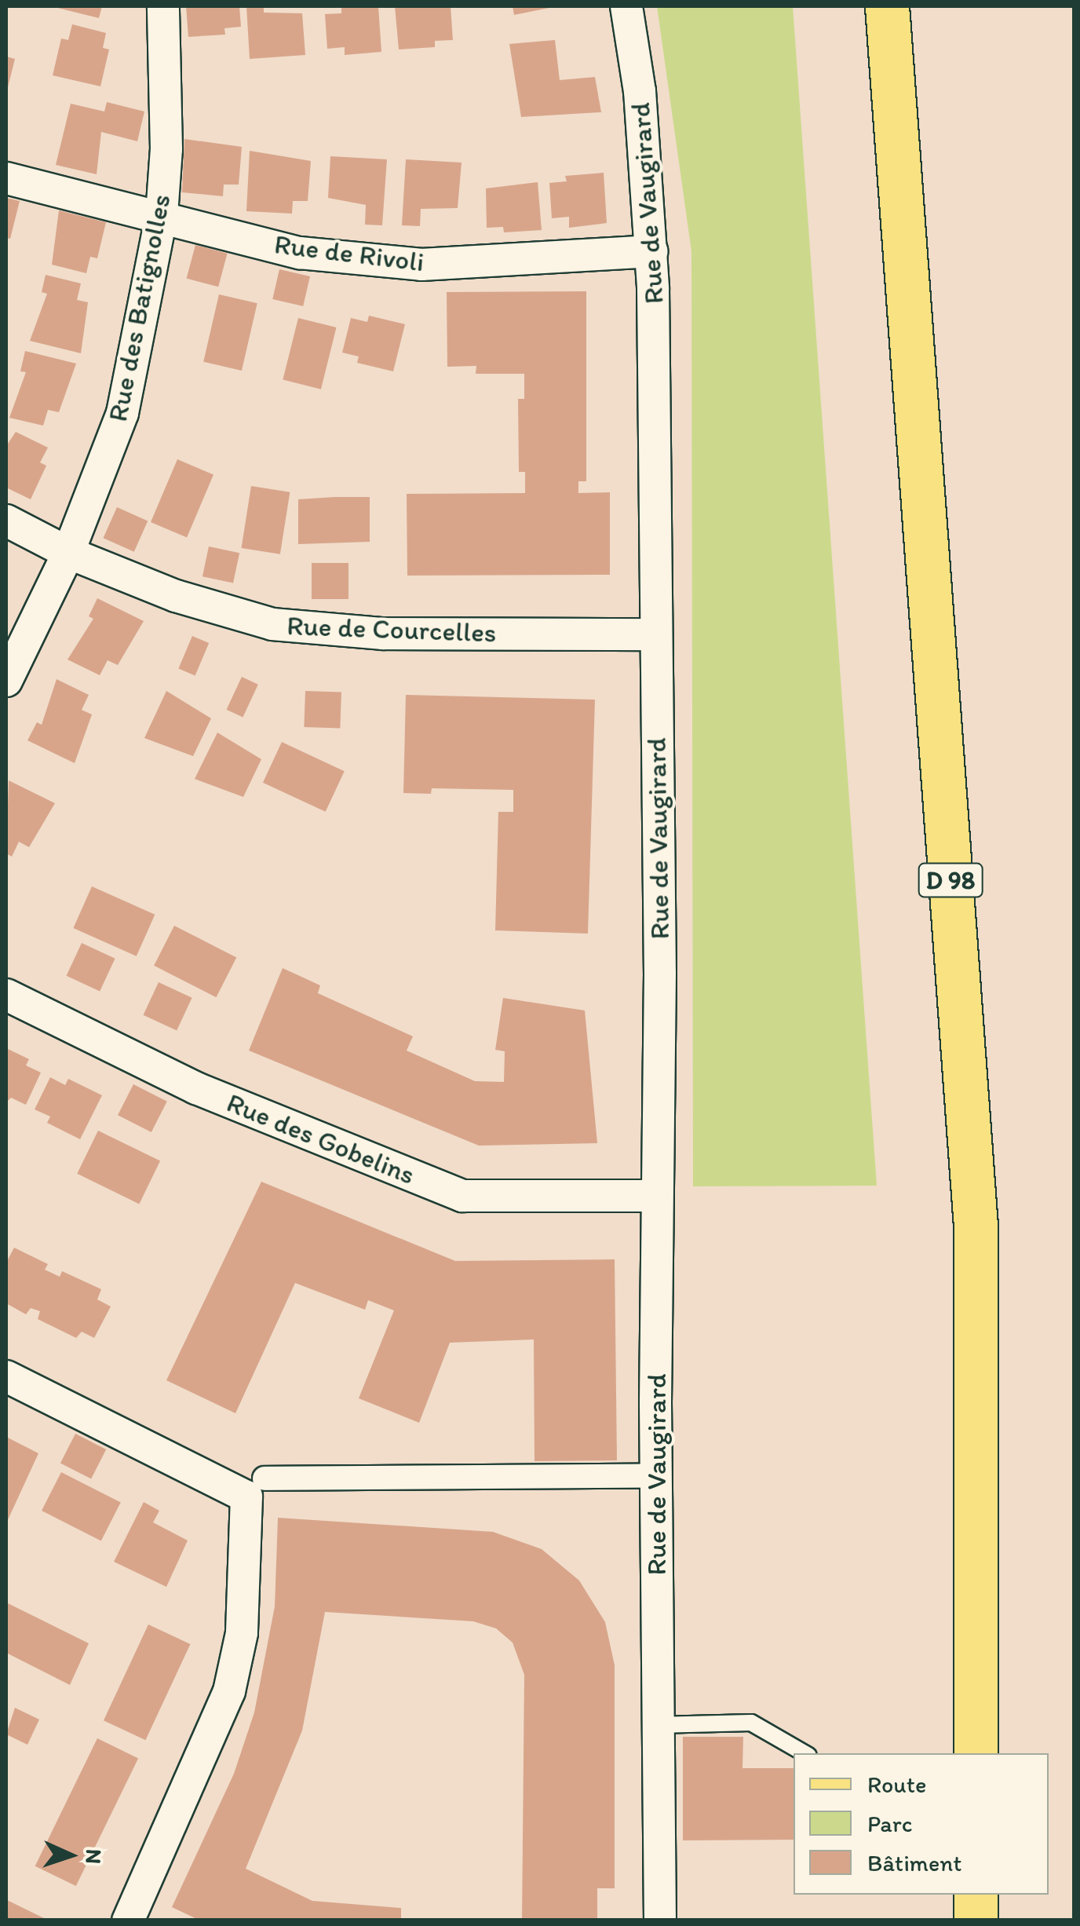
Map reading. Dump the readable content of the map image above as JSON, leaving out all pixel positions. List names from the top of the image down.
{
  "streets": {
    "main road": ["D 98"],
    "street": [
      "Rue de Vaugirard",
      "Rue de Rivoli",
      "Rue des Batignolles",
      "Rue de Courcelles",
      "Rue des Gobelins"
    ]
  },
  "crossings": [
    ["Rue de Vaugirard", "Rue de Rivoli"],
    ["Rue de Vaugirard", "Rue de Courcelles"],
    ["Rue de Vaugirard", "Rue des Gobelins"],
    ["Rue de Rivoli", "Rue des Batignolles"],
    ["Rue des Batignolles", "Rue de Courcelles"]
  ],
  "legend": ["Route", "Parc", "Bâtiment"],
  "north": "right"
}
